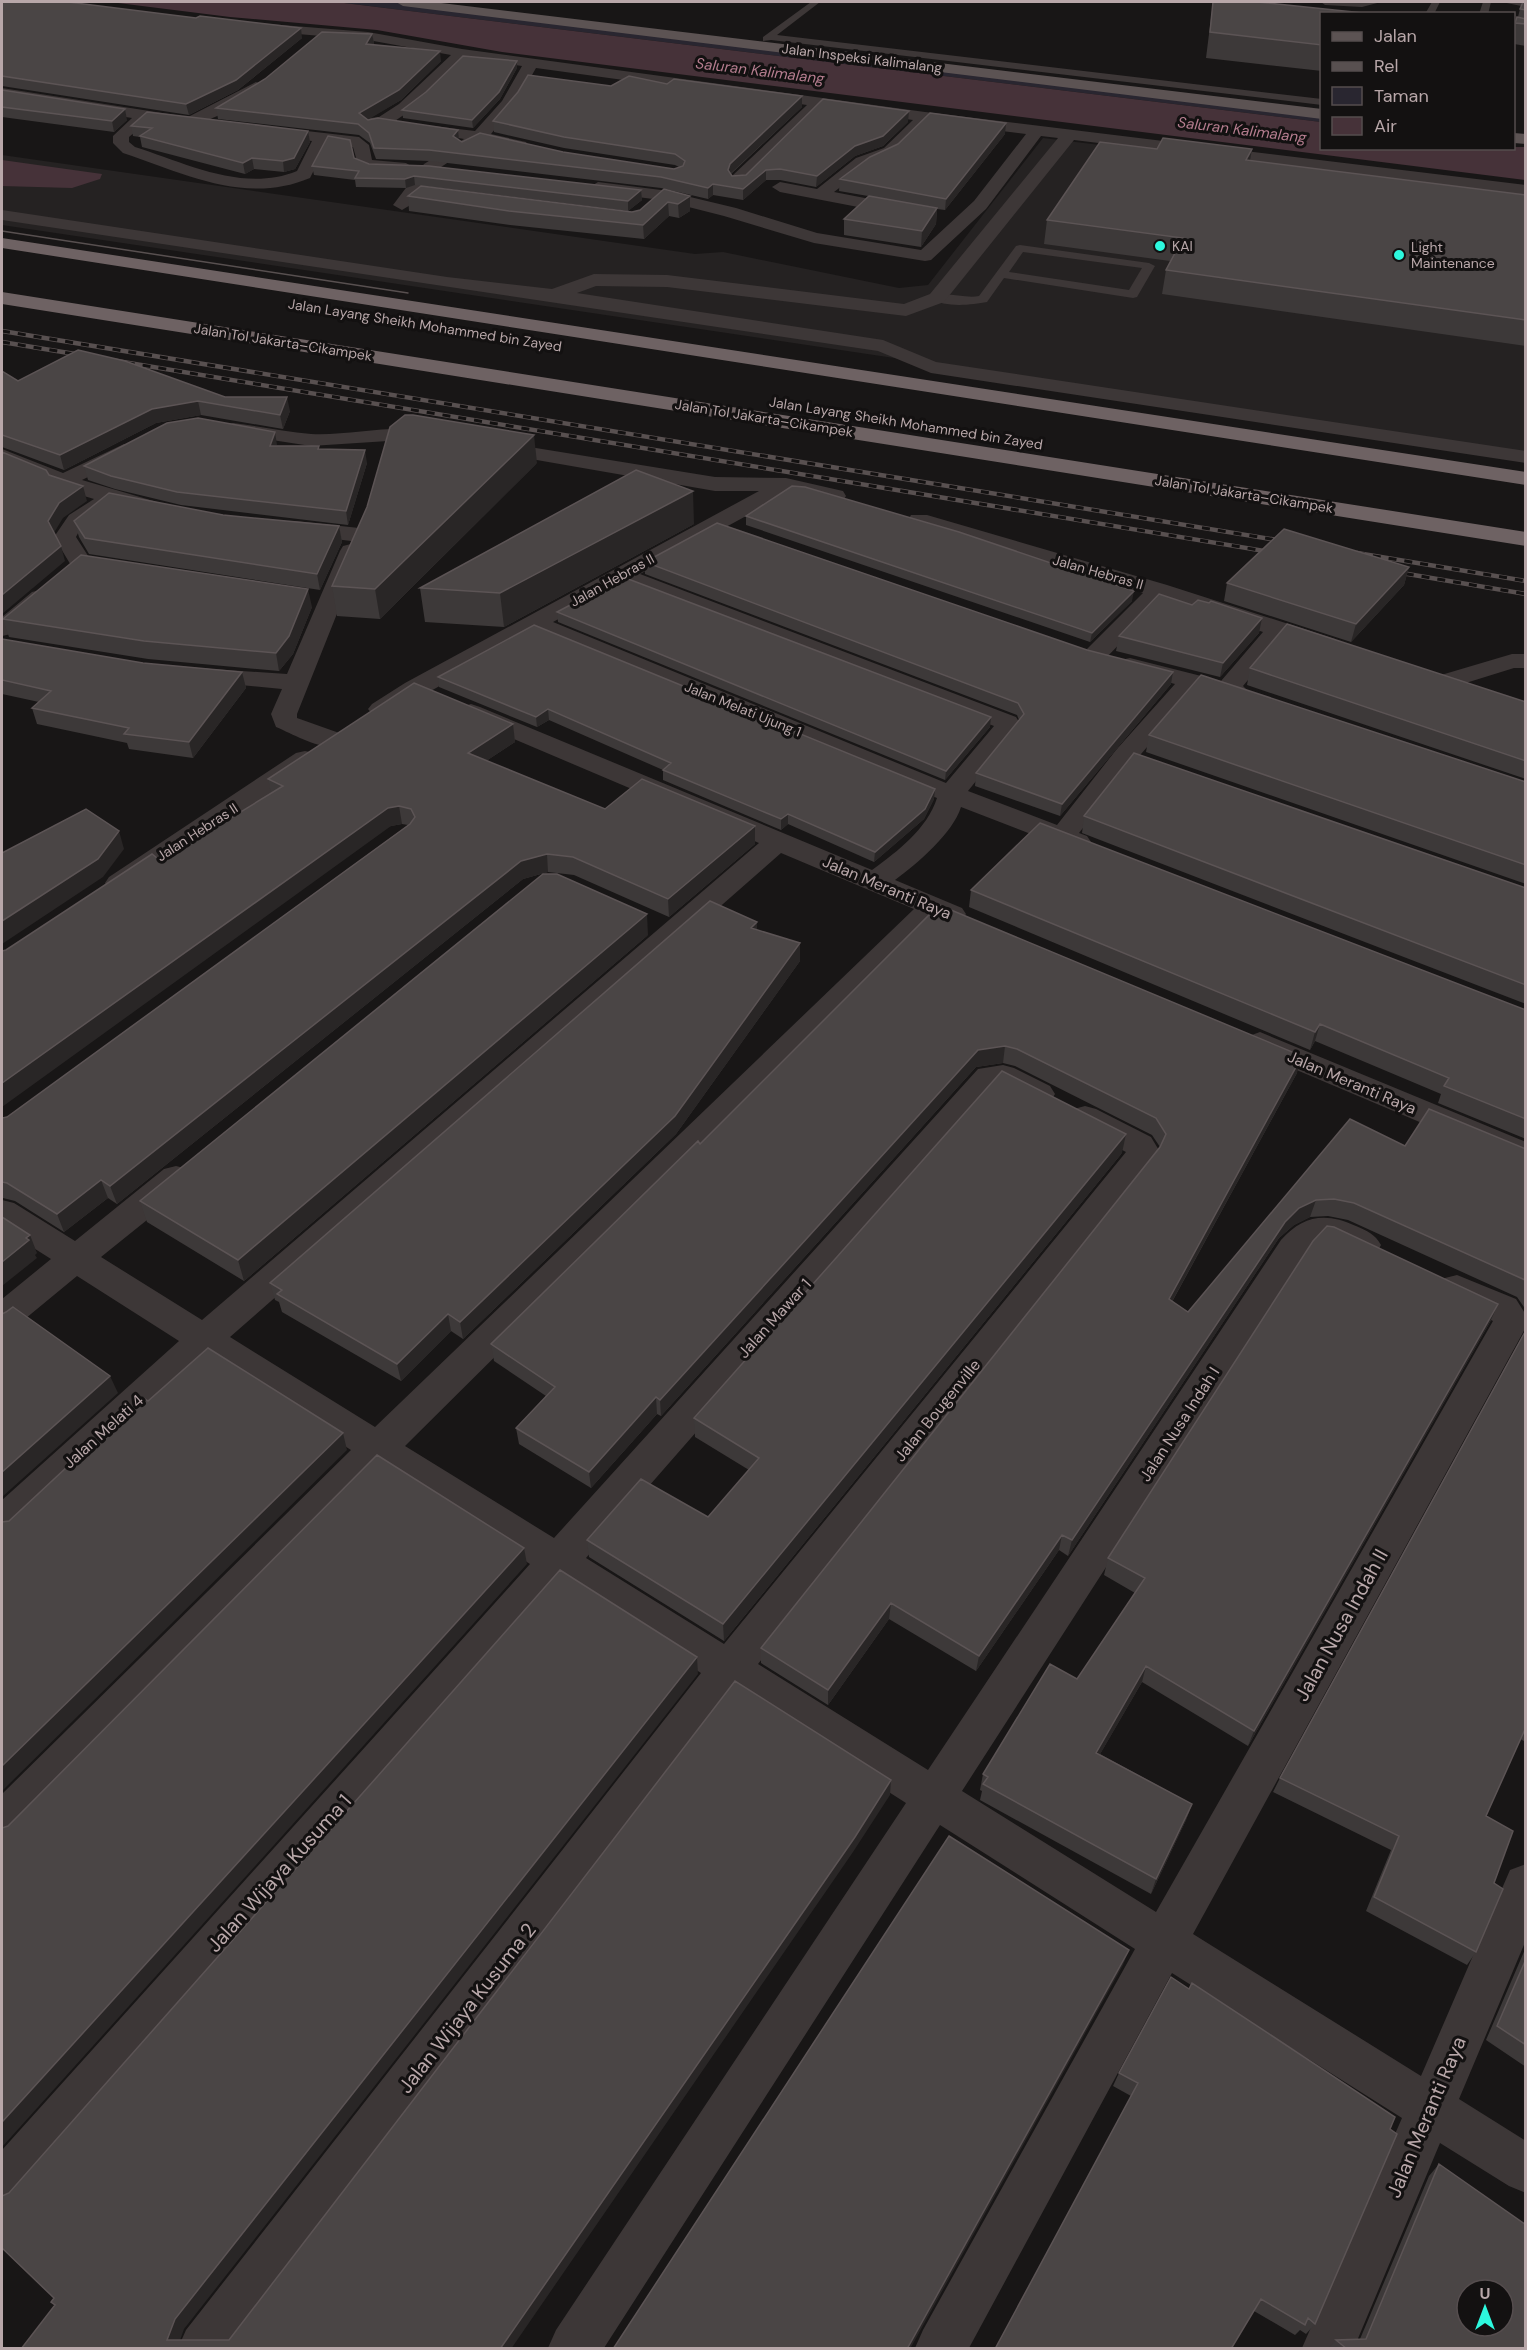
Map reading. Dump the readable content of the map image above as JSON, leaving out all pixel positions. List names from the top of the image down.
{
  "streets": {
    "highway": ["Jalan Layang Sheikh Mohammed bin Zayed", "Jalan Tol Jakarta–Cikampek"],
    "main road": ["Jalan Inspeksi Kalimalang"],
    "street": [
      "Jalan Hebras II",
      "Jalan Melati Ujung 1",
      "Jalan Meranti Raya",
      "Jalan Mawar 1",
      "Jalan Bougenville",
      "Jalan Nusa Indah I",
      "Jalan Melati 4",
      "Jalan Nusa Indah II",
      "Jalan Wijaya Kusuma 1",
      "Jalan Wijaya Kusuma 2"
    ]
  },
  "crossings": [
    ["Jalan Hebras II", "Jalan Melati Ujung 1"],
    ["Jalan Hebras II", "Jalan Meranti Raya"],
    ["Jalan Meranti Raya", "Jalan Melati 4"],
    ["Jalan Mawar 1", "Jalan Bougenville"],
    ["Jalan Mawar 1", "Jalan Wijaya Kusuma 1"],
    ["Jalan Bougenville", "Jalan Wijaya Kusuma 2"],
    ["Jalan Nusa Indah I", "Jalan Nusa Indah II"]
  ],
  "water": ["Saluran Kalimalang"],
  "places": ["KAI", "Light Maintenance"],
  "legend": [
    "Jalan",
    "Rel",
    "Taman",
    "Air"
  ],
  "north": "top"
}
